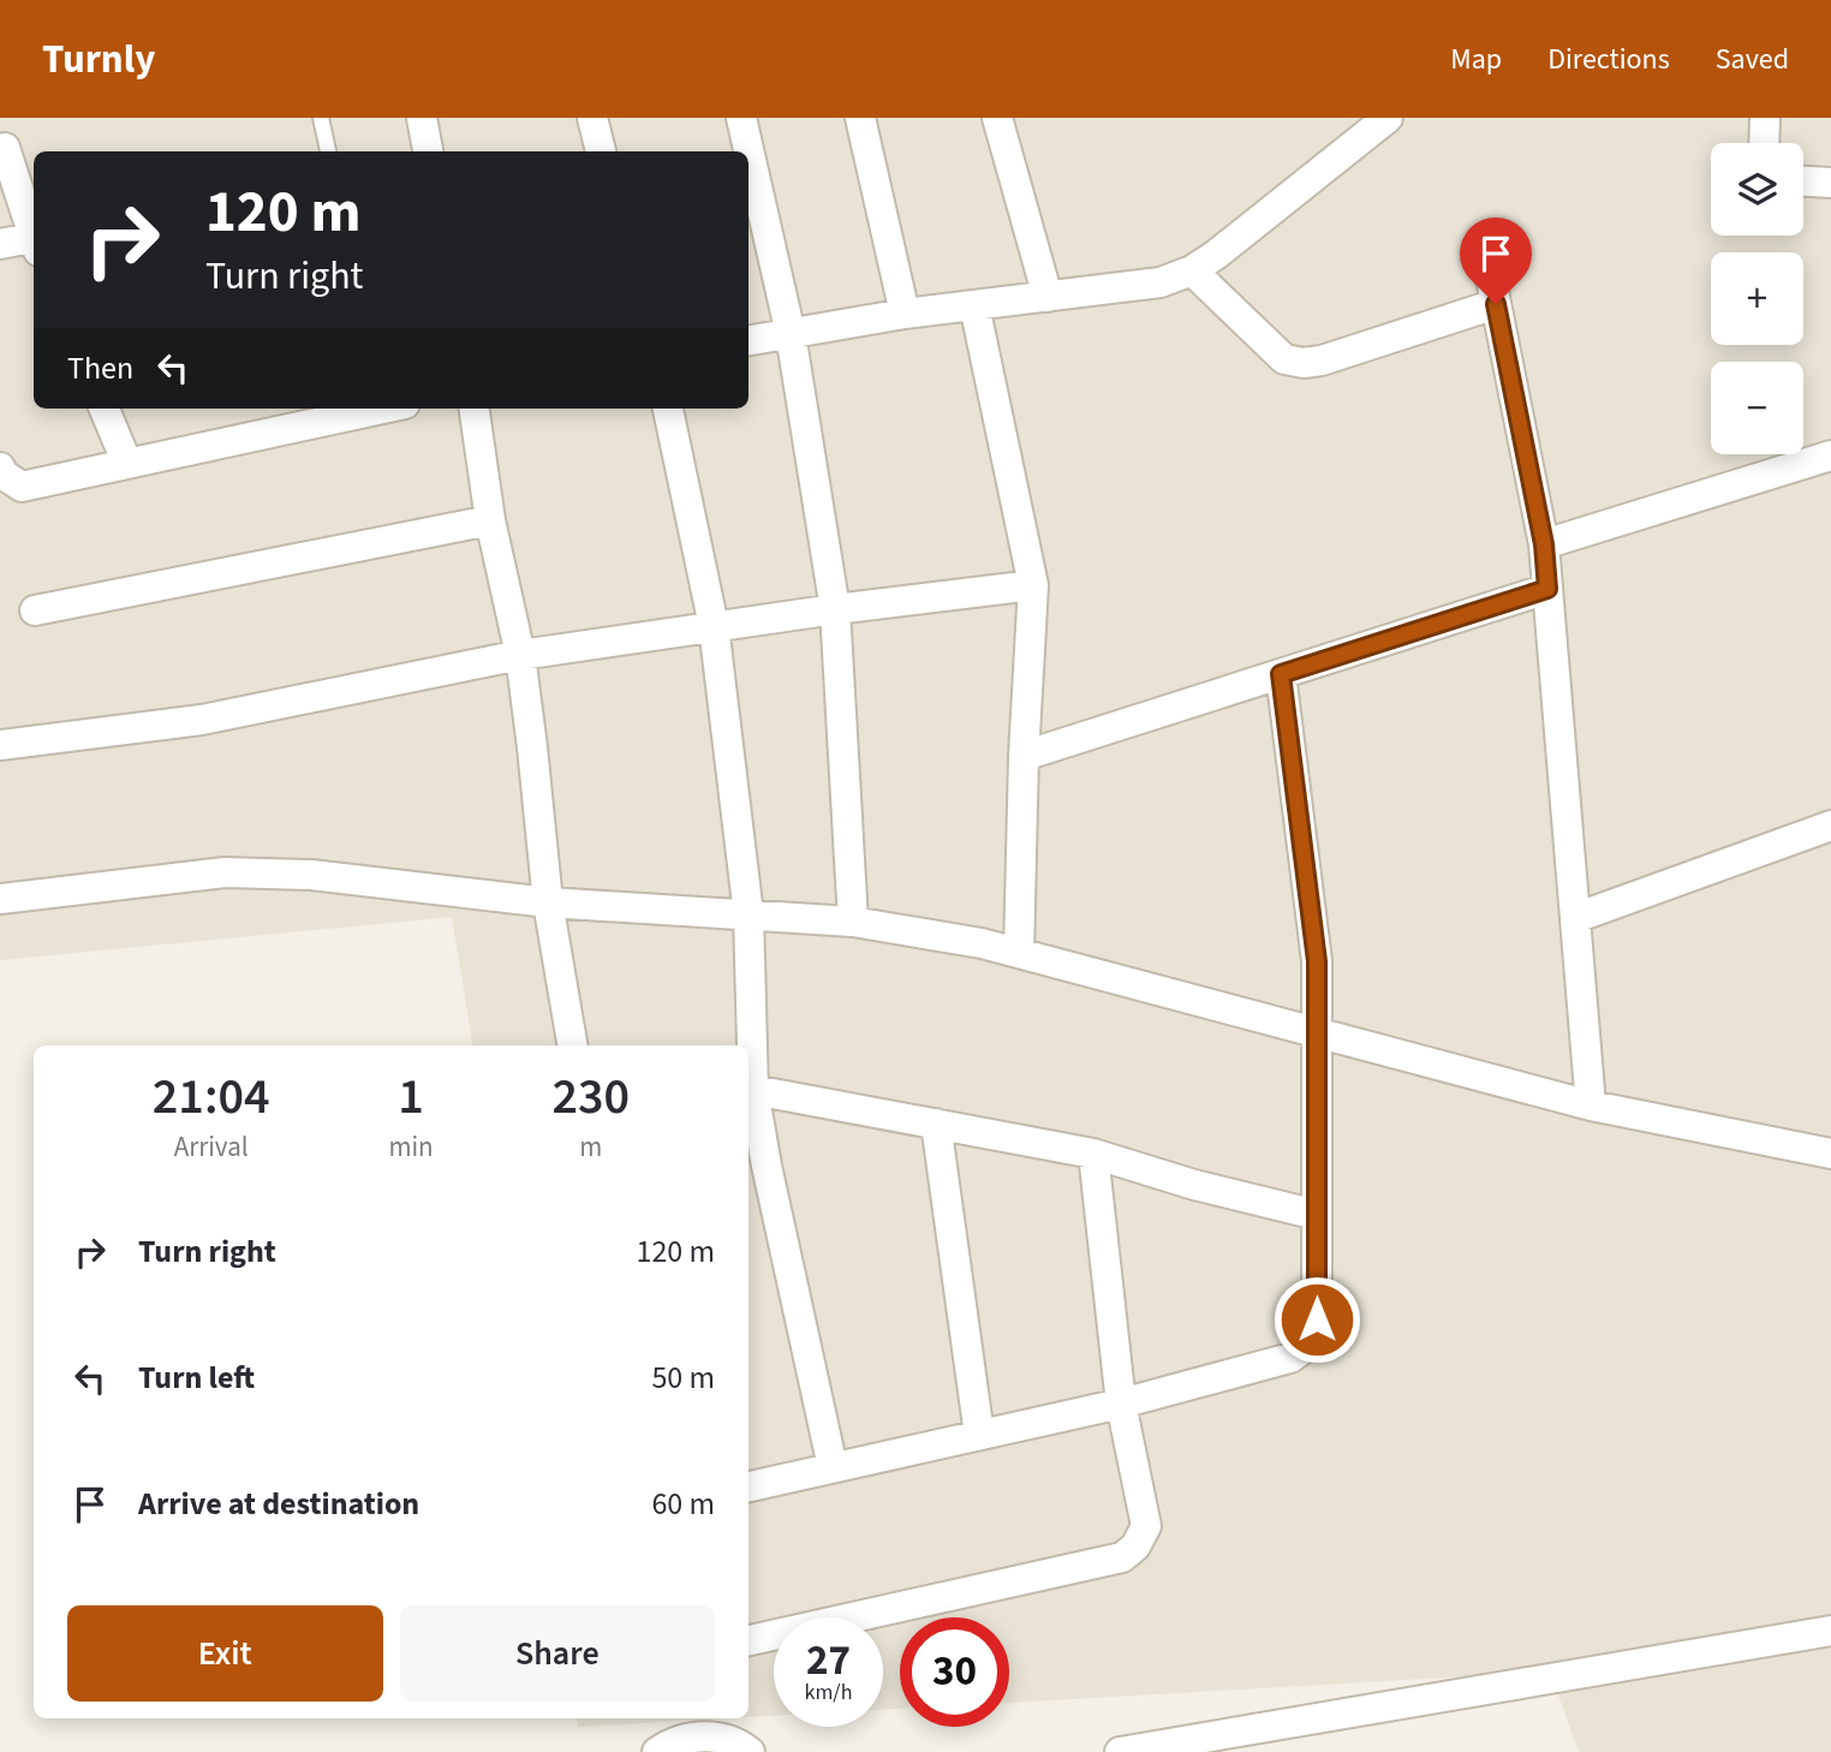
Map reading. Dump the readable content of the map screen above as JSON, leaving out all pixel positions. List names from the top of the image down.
{
  "page": {
    "header": "Turnly",
    "nav": ["Map", "Directions", "Saved"],
    "map_buttons": ["+", "−"],
    "turn": ["120 m", "Turn right"],
    "then": "Then",
    "eta": [
      "21:04",
      "Arrival",
      "1",
      "min",
      "230",
      "m"
    ],
    "list": [
      {
        "name": "Turn right",
        "value": "120 m"
      },
      {
        "name": "Turn left",
        "value": "50 m"
      },
      {
        "name": "Arrive at destination",
        "value": "60 m"
      }
    ],
    "buttons": ["Exit", "Share"],
    "speed": "27 km/h",
    "limit": "30"
  }
}
